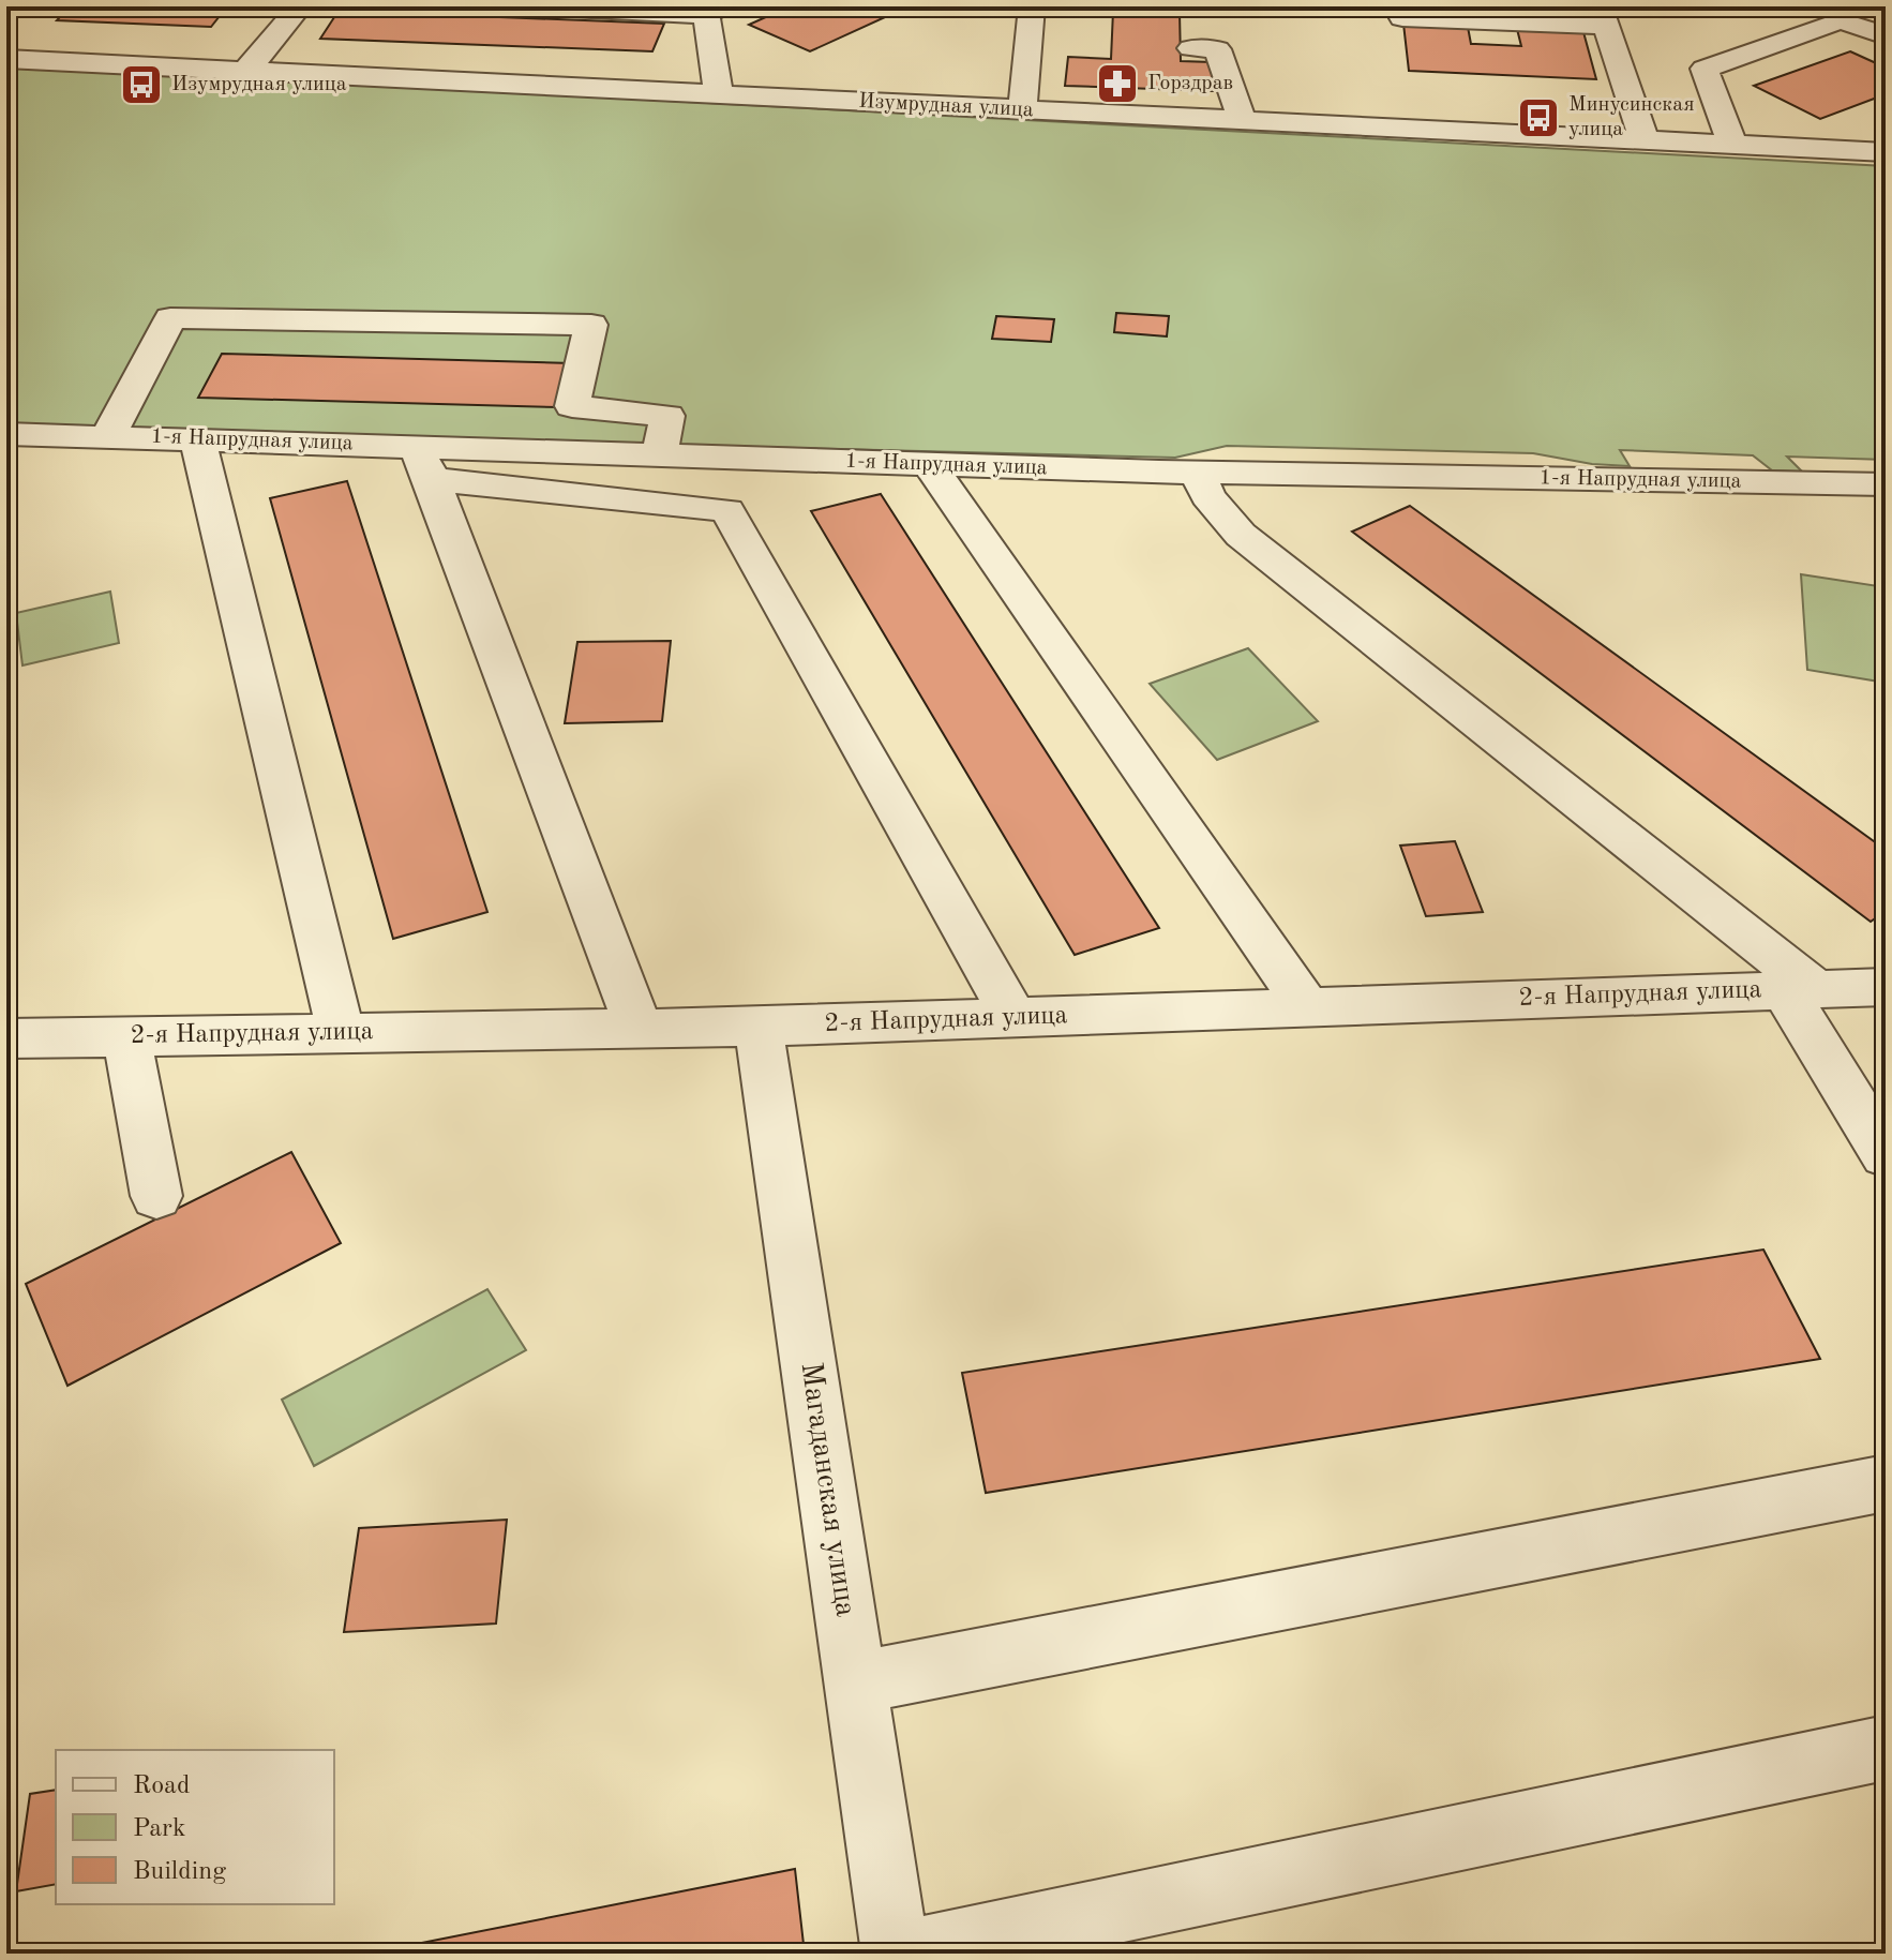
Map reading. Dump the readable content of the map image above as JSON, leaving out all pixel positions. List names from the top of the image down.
{
  "streets": {
    "street": [
      "Изумрудная улица",
      "1-я Напрудная улица",
      "2-я Напрудная улица",
      "Магаданская улица"
    ]
  },
  "crossings": [
    ["2-я Напрудная улица", "Магаданская улица"]
  ],
  "places": {
    "pharmacy": ["Горздрав"],
    "bus stop": ["Изумрудная улица", "Минусинская улица"]
  },
  "legend": ["Road", "Park", "Building"]
}
